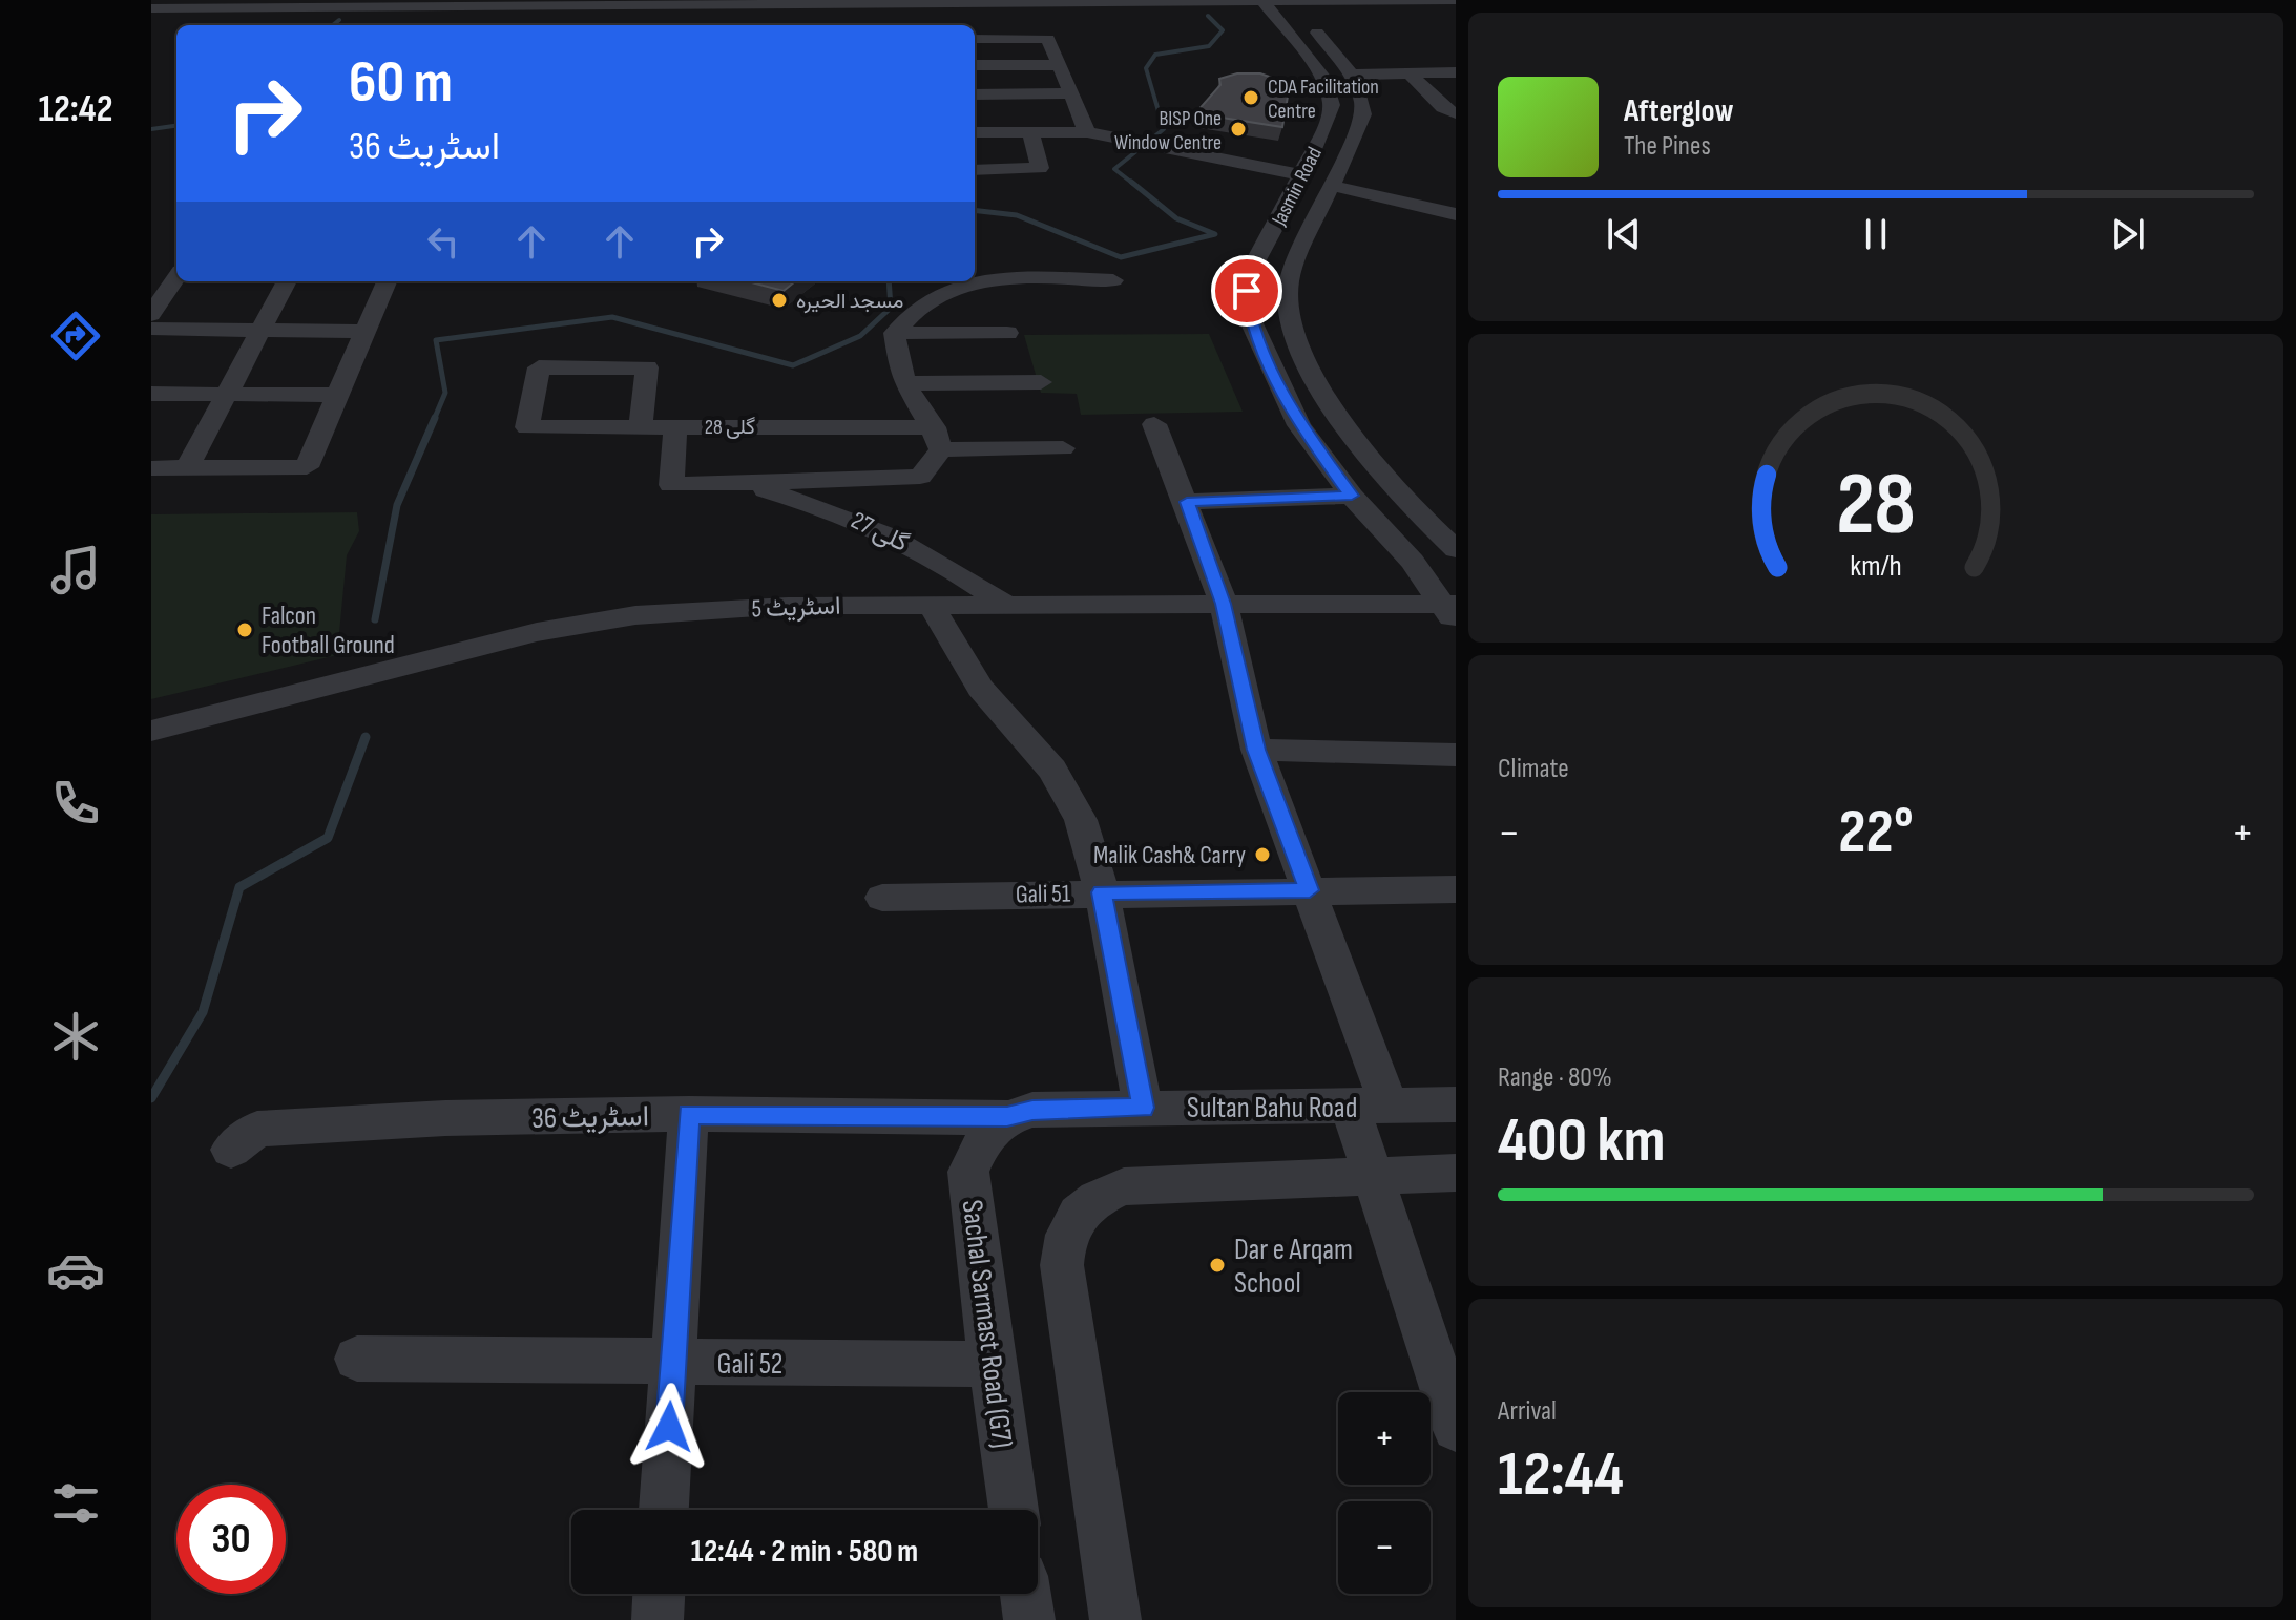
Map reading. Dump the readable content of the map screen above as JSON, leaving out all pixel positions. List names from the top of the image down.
{
  "streets": {
    "street": [
      "Jasmin Road",
      "گلی 28",
      "گلی 27",
      "اسٹریٹ 5",
      "Gali 51",
      "Sultan Bahu Road",
      "اسٹریٹ 36",
      "Sachal Sarmast Road (G7)",
      "Gali 52"
    ]
  },
  "crossings": [
    ["Jasmin Road", "اسٹریٹ 5"],
    ["گلی 28", "گلی 27"],
    ["گلی 27", "اسٹریٹ 5"],
    ["Sultan Bahu Road", "اسٹریٹ 36"],
    ["Sultan Bahu Road", "Sachal Sarmast Road (G7)"],
    ["اسٹریٹ 36", "Sachal Sarmast Road (G7)"],
    ["Sachal Sarmast Road (G7)", "Gali 52"]
  ],
  "places": [
    "CDA Facilitation Centre",
    "BISP One Window Centre",
    "مسجد الحیرہ",
    "Falcon Football Ground",
    "Malik Cash& Carry",
    "Dar e Arqam School"
  ],
  "page": {
    "tabs": "12:42",
    "turn": ["60 m", "اسٹریٹ 36"],
    "song": ["Afterglow", "The Pines"],
    "tile": [
      "Climate",
      ["Range · 80%", "400 km"],
      ["Arrival", "12:44"]
    ],
    "heat": ["−", "22°", "+"],
    "map_buttons": ["+", "−"],
    "limit": "30",
    "trip": "12:44 · 2 min · 580 m",
    "gauge": ["28", "km/h"]
  }
}
